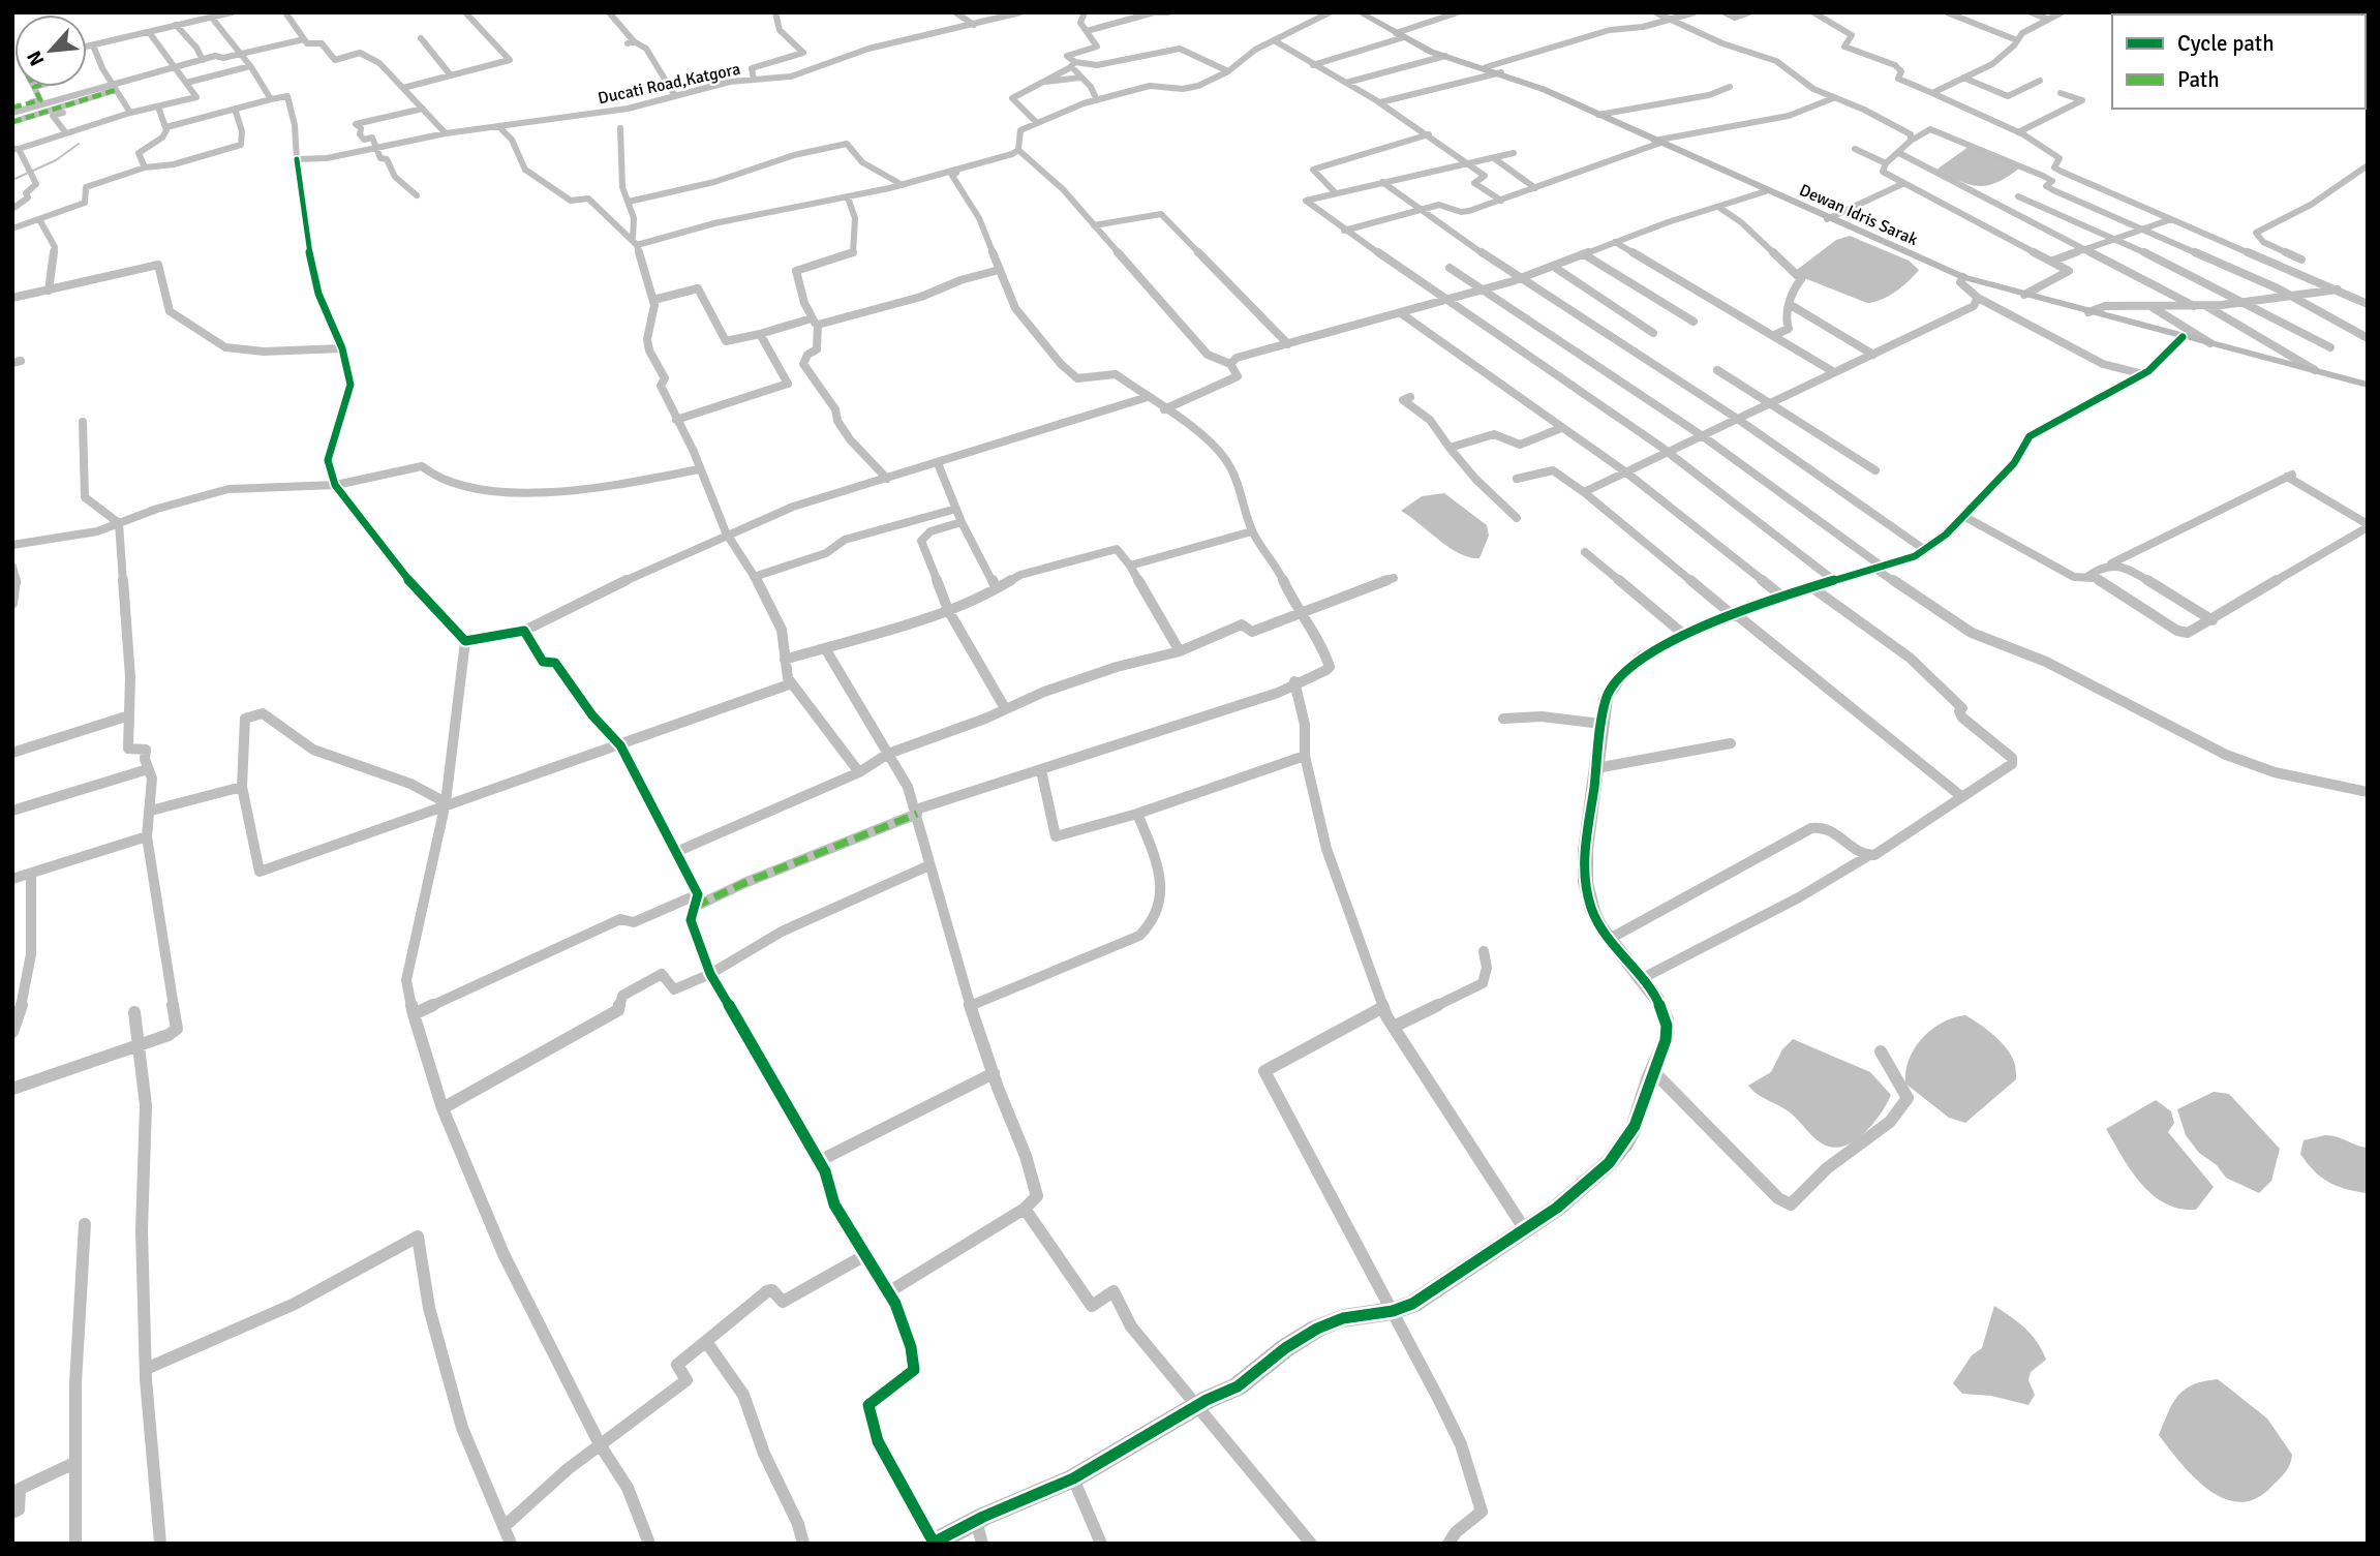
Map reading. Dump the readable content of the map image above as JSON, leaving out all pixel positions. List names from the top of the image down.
{
  "streets": {
    "street": ["Ducati Road,Katgora", "Dewan Idris Sarak"]
  },
  "legend": ["Cycle path", "Path"],
  "north": "bottom left"
}
